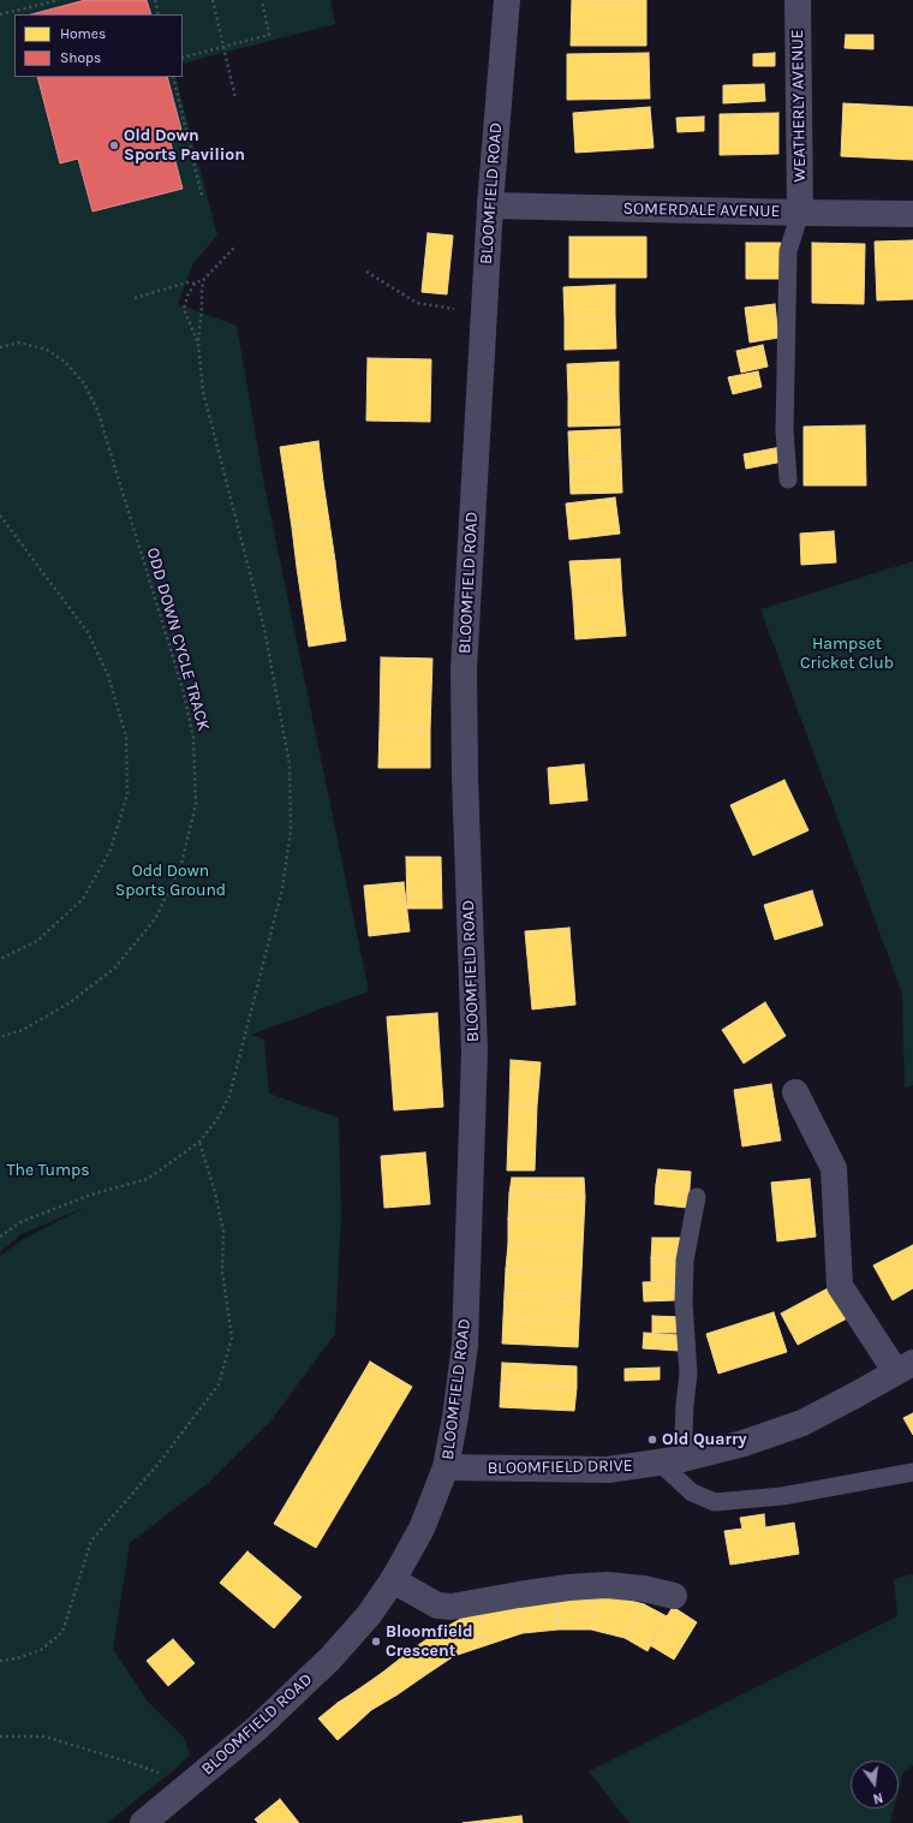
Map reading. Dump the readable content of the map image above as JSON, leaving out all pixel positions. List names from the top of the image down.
{
  "streets": {
    "street": [
      "WEATHERLY AVENUE",
      "BLOOMFIELD ROAD",
      "SOMERDALE AVENUE",
      "BLOOMFIELD DRIVE"
    ],
    "path": ["ODD DOWN CYCLE TRACK"]
  },
  "crossings": [
    ["WEATHERLY AVENUE", "SOMERDALE AVENUE"],
    ["BLOOMFIELD ROAD", "SOMERDALE AVENUE"],
    ["BLOOMFIELD ROAD", "BLOOMFIELD DRIVE"]
  ],
  "parks": ["Hampset Cricket Club", "Odd Down Sports Ground", "The Tumps"],
  "places": ["Old Down Sports Pavilion", "Old Quarry", "Bloomfield Crescent"],
  "legend": ["Homes", "Shops"],
  "north": "bottom"
}
